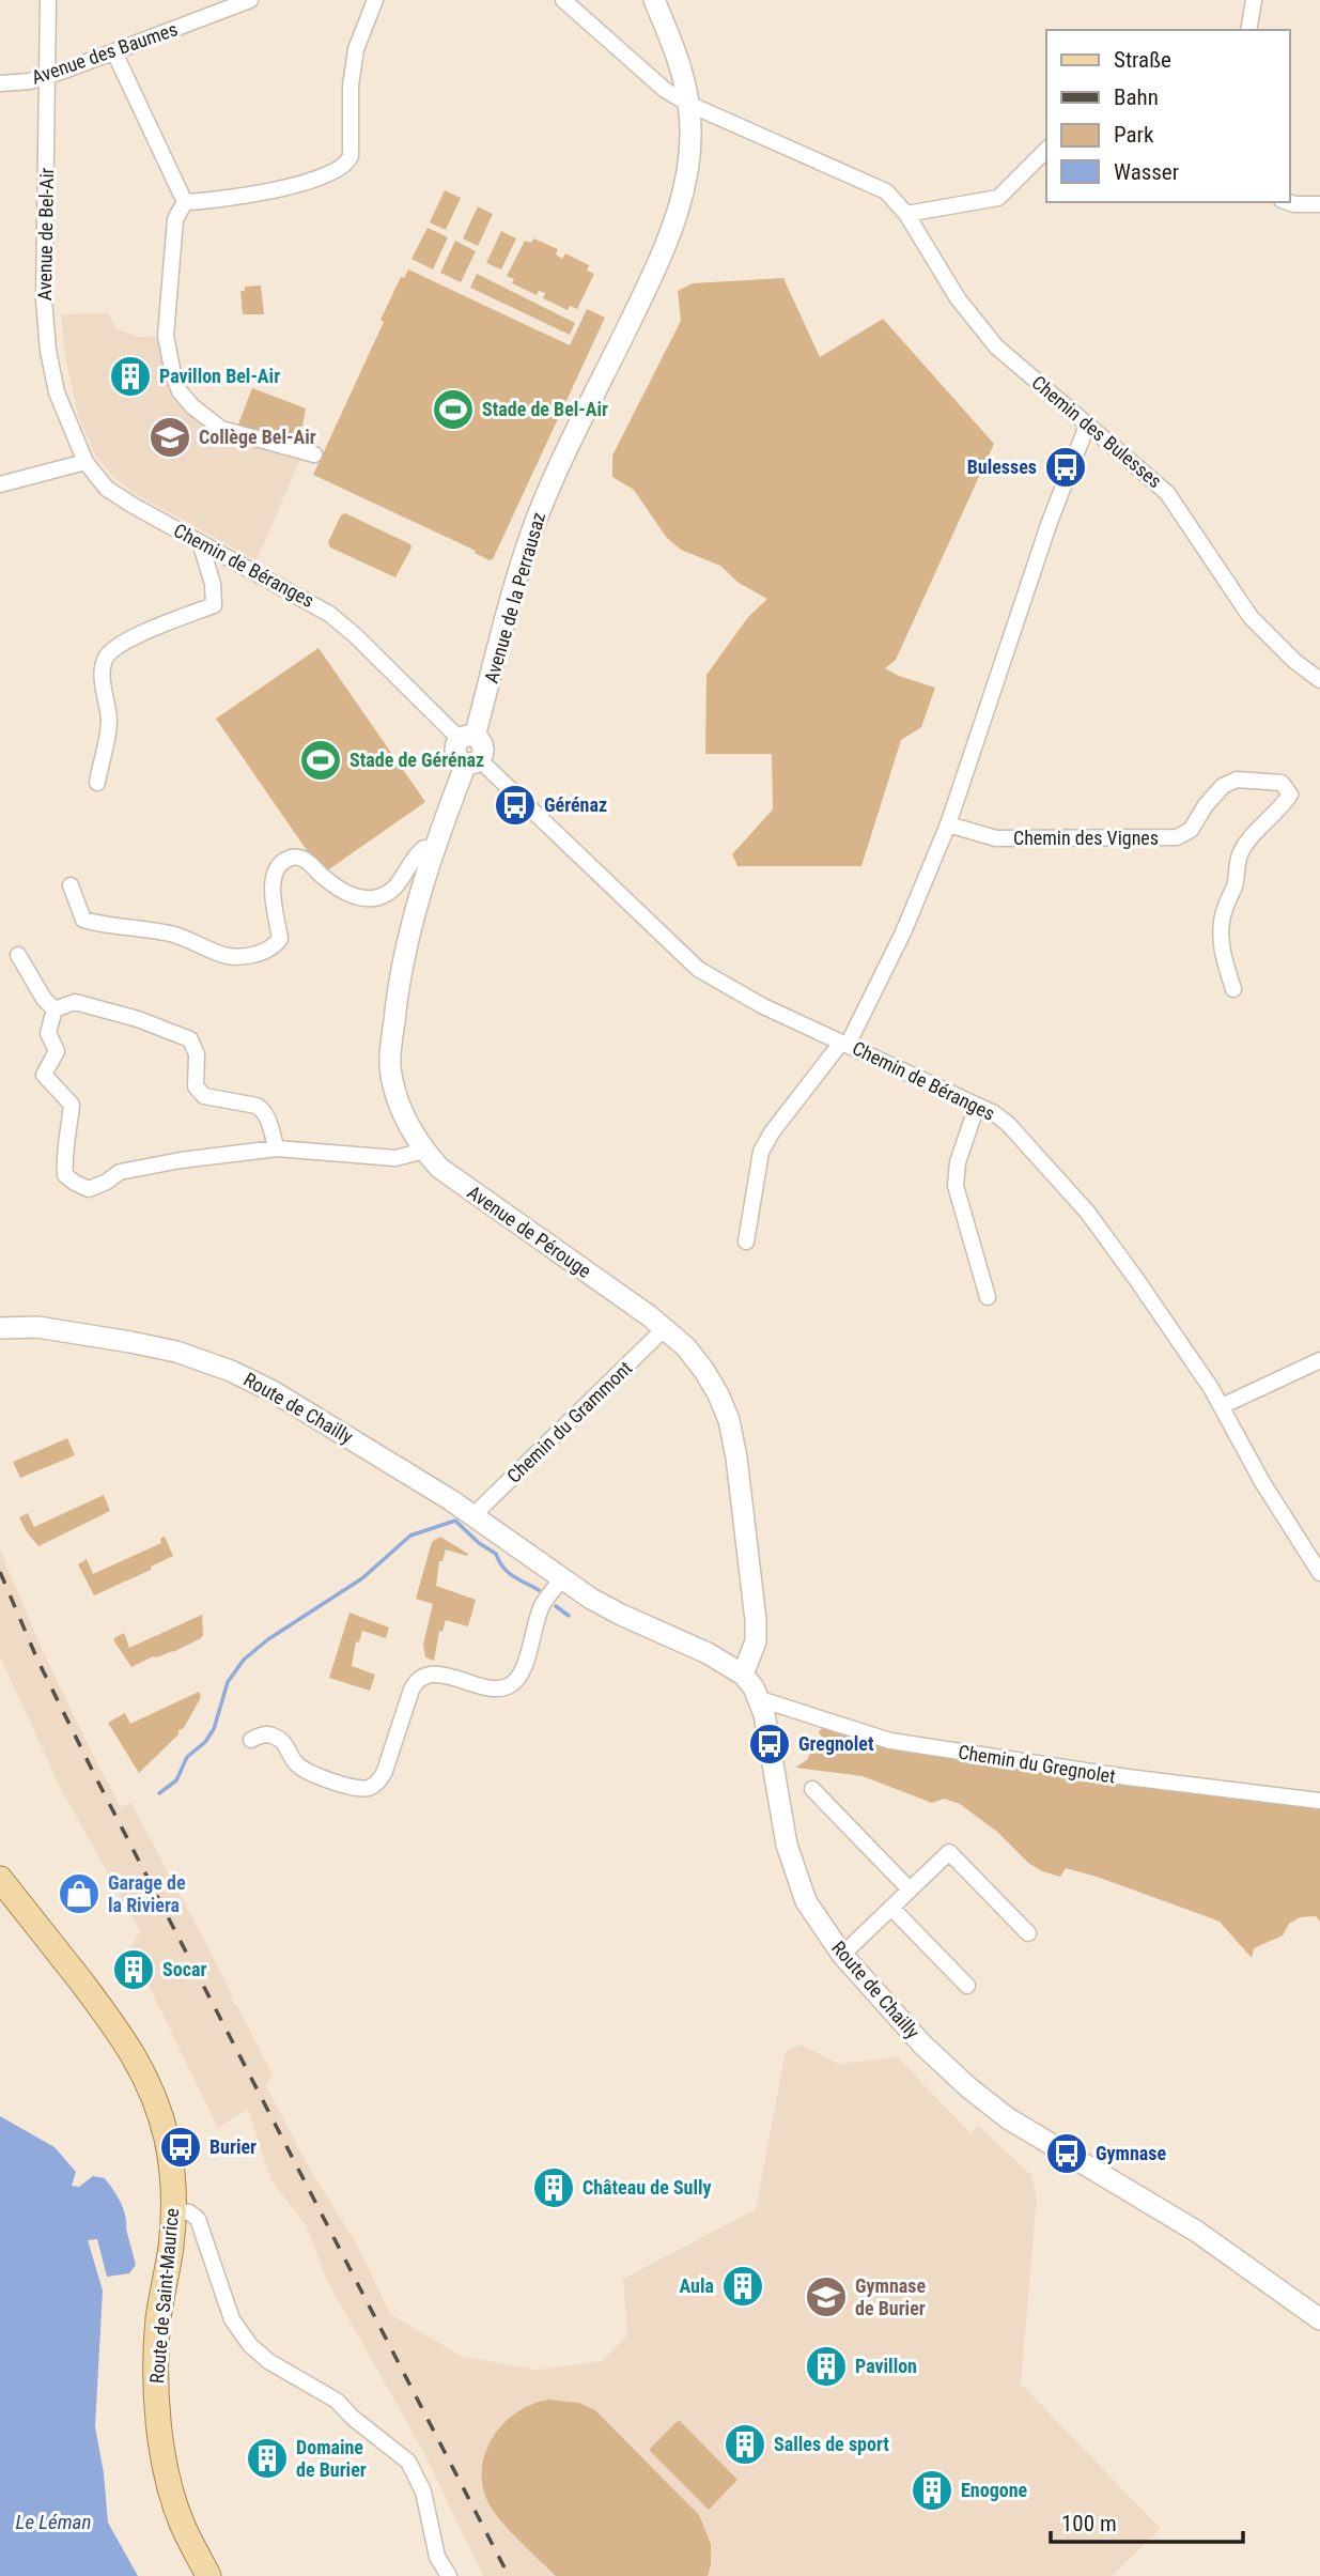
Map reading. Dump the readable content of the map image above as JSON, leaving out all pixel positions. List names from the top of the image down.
{
  "streets": {
    "main road": ["Route de Saint-Maurice"],
    "street": [
      "Avenue des Baumes",
      "Avenue de Bel-Air",
      "Chemin des Bulesses",
      "Chemin de Béranges",
      "Avenue de la Perrausaz",
      "Chemin des Vignes",
      "Avenue de Pérouge",
      "Route de Chailly",
      "Chemin du Grammont",
      "Chemin du Gregnolet"
    ]
  },
  "crossings": [
    ["Avenue des Baumes", "Avenue de Bel-Air"],
    ["Avenue de Bel-Air", "Chemin de Béranges"],
    ["Chemin des Bulesses", "Avenue de la Perrausaz"],
    ["Chemin de Béranges", "Avenue de la Perrausaz"],
    ["Chemin de Béranges", "Avenue de Pérouge"],
    ["Avenue de Pérouge", "Route de Chailly"],
    ["Avenue de Pérouge", "Chemin du Grammont"],
    ["Route de Chailly", "Chemin du Grammont"],
    ["Route de Chailly", "Chemin du Gregnolet"]
  ],
  "water": ["Le Léman"],
  "places": {
    "building": [
      "Pavillon Bel-Air",
      "Socar",
      "Château de Sully",
      "Aula",
      "Pavillon",
      "Salles de sport",
      "Domaine de Burier",
      "Enogone"
    ],
    "sports": ["Stade de Bel-Air", "Stade de Gérénaz"],
    "school or university": ["Collège Bel-Air", "Gymnase de Burier"],
    "bus stop": [
      "Bulesses",
      "Gérénaz",
      "Gregnolet",
      "Burier",
      "Gymnase"
    ],
    "shop": ["Garage de la Riviera"]
  },
  "legend": [
    "Straße",
    "Bahn",
    "Park",
    "Wasser"
  ],
  "scale_bar": "100 m"
}
